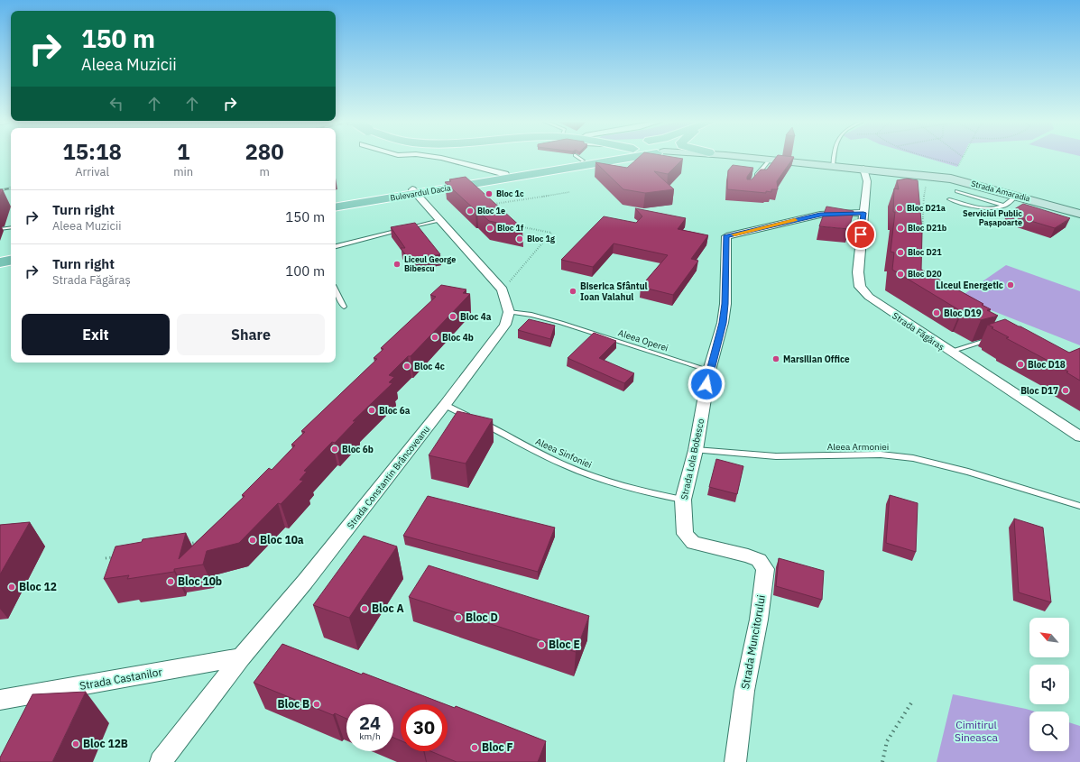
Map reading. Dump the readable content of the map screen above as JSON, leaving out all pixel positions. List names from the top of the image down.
{
  "streets": {
    "main road": ["Strada Amaradia", "Bulevardul Dacia"],
    "street": [
      "Strada Făgăraș",
      "Strada Lola Bobesco",
      "Strada Constantin Brâncoveanu",
      "Strada Muncitorului",
      "Strada Castanilor"
    ],
    "lane": ["Aleea Operei", "Aleea Armoniei", "Aleea Sinfoniei"]
  },
  "crossings": [
    ["Strada Amaradia", "Strada Făgăraș"],
    ["Strada Făgăraș", "Strada Lola Bobesco"],
    ["Aleea Operei", "Strada Lola Bobesco"],
    ["Aleea Operei", "Strada Constantin Brâncoveanu"],
    ["Aleea Armoniei", "Strada Lola Bobesco"],
    ["Aleea Sinfoniei", "Strada Lola Bobesco"],
    ["Aleea Sinfoniei", "Strada Constantin Brâncoveanu"],
    ["Strada Lola Bobesco", "Strada Muncitorului"],
    ["Strada Constantin Brâncoveanu", "Strada Castanilor"]
  ],
  "parks": ["Cimitirul Sineasca"],
  "places": [
    "Bloc 1c",
    "Bloc D21a",
    "Bloc 1e",
    "Serviciul Public Pașapoarte",
    "Bloc 1f",
    "Bloc D21b",
    "Bloc 1g",
    "Bloc D21",
    "Liceul George Bibescu",
    "Bloc D20",
    "Liceul Energetic",
    "Biserica Sfântul Ioan Valahul",
    "Bloc D19",
    "Bloc 4a",
    "Bloc 4b",
    "Marsilian Office",
    "Bloc D18",
    "Bloc 4c",
    "Bloc D17",
    "Bloc 6a",
    "Bloc 6b",
    "Bloc 10a",
    "Bloc 10b",
    "Bloc 12",
    "Bloc A",
    "Bloc D",
    "Bloc E",
    "Bloc B",
    "Bloc 12B",
    "Bloc F"
  ],
  "north": "top left",
  "page": {
    "turn": ["150 m", "Aleea Muzicii"],
    "eta": [
      "15:18",
      "Arrival",
      "1",
      "min",
      "280",
      "m"
    ],
    "list": [
      {
        "name": "Turn right",
        "note": "Aleea Muzicii",
        "value": "150 m"
      },
      {
        "name": "Turn right",
        "note": "Strada Făgăraș",
        "value": "100 m"
      }
    ],
    "buttons": ["Exit", "Share"],
    "speed": "24 km/h",
    "limit": "30"
  }
}
